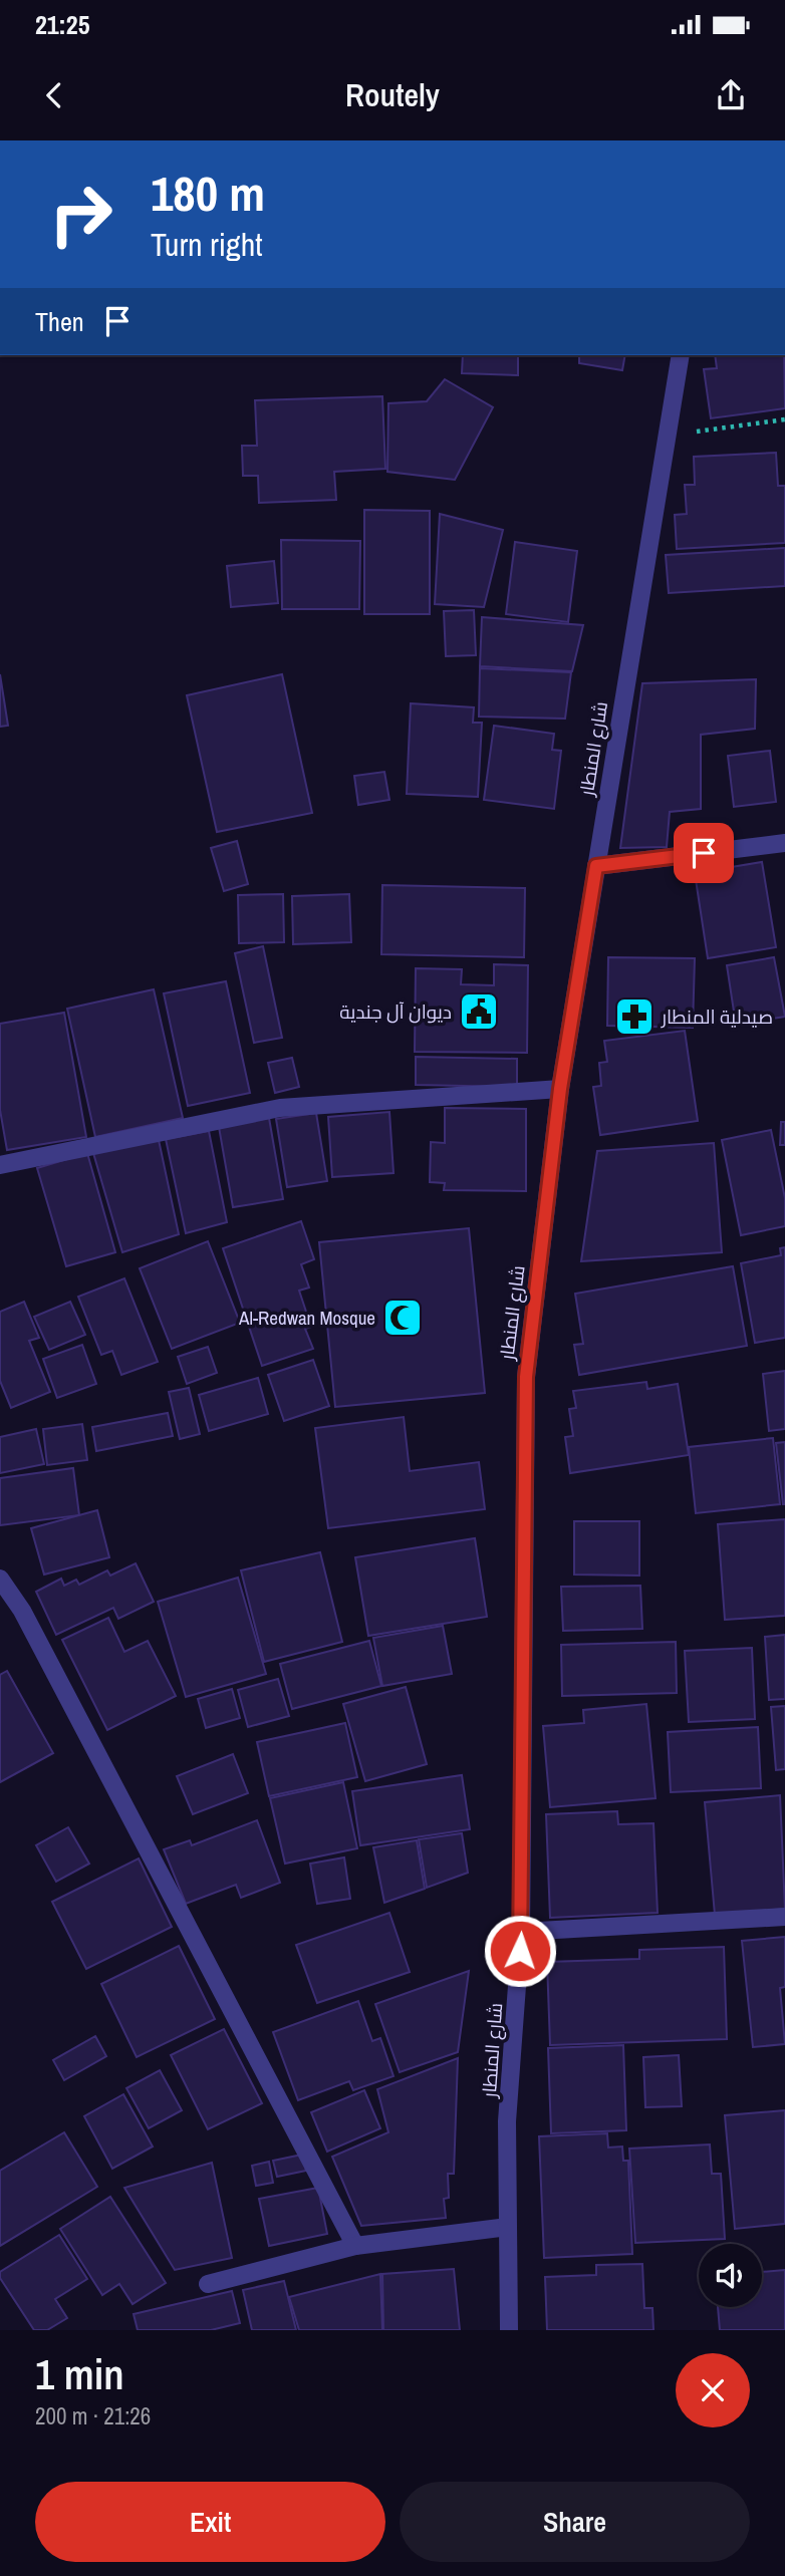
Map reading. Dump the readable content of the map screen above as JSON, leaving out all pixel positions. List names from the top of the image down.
{
  "streets": {
    "street": ["شارع المنطار"]
  },
  "places": {
    "public building": ["ديوان آل جندية"],
    "pharmacy": ["صيدلية المنطار"],
    "mosque": ["Al-Redwan Mosque"]
  },
  "page": {
    "status": "21:25",
    "header": "Routely",
    "turn": ["180 m", "Turn right"],
    "then": "Then",
    "heading": ["1 min", "200 m · 21:26"],
    "buttons": ["Exit", "Share"]
  }
}
